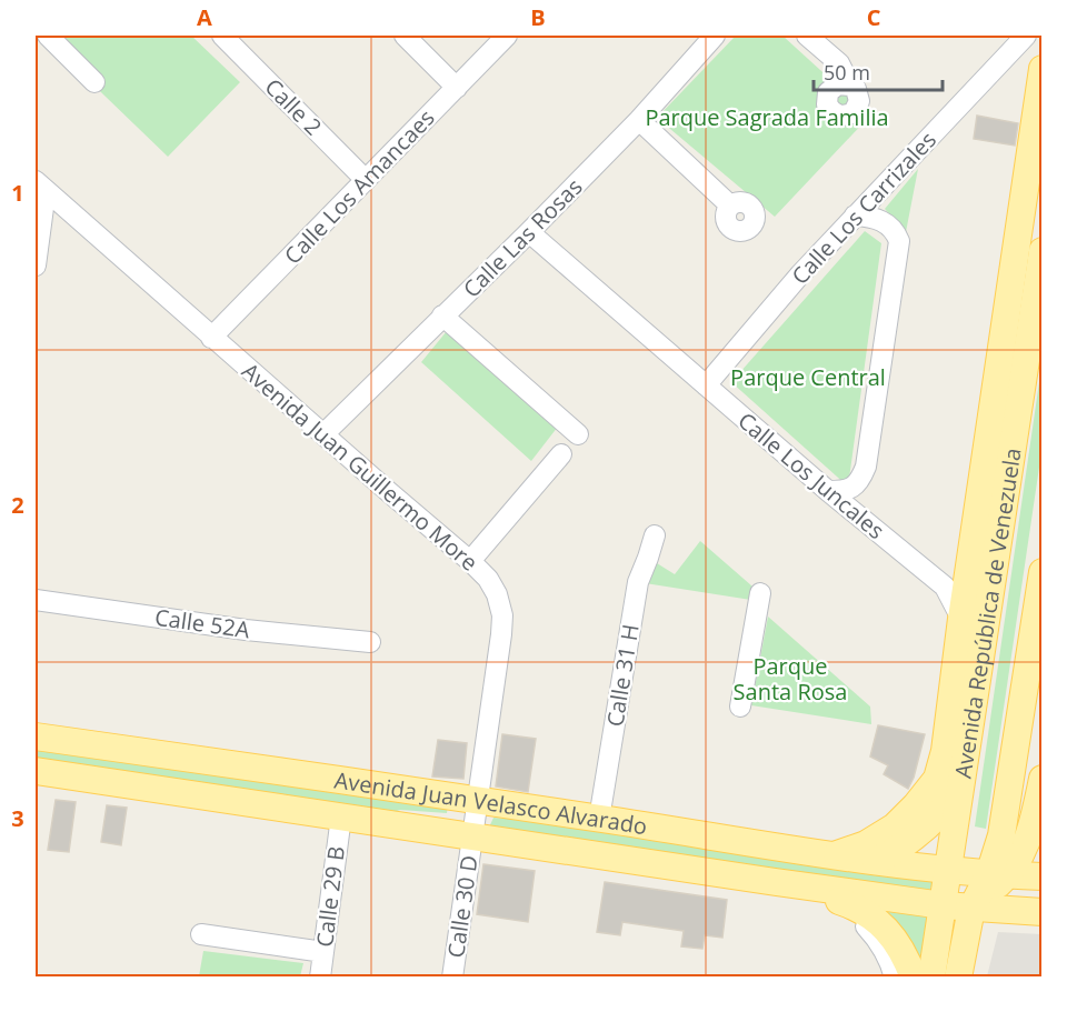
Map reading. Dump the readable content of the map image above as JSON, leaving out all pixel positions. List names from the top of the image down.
{
  "streets": {
    "main road": ["Avenida República de Venezuela", "Avenida Juan Velasco Alvarado"],
    "street": [
      "Calle 2",
      "Calle Los Amancaes",
      "Calle Los Carrizales",
      "Calle Las Rosas",
      "Avenida Juan Guillermo More",
      "Calle Los Juncales",
      "Calle 52A",
      "Calle 31 H",
      "Calle 29 B",
      "Calle 30 D"
    ]
  },
  "crossings": [
    ["Calle 2", "Calle Los Amancaes"],
    ["Calle Los Amancaes", "Avenida Juan Guillermo More"],
    ["Calle Los Carrizales", "Calle Los Juncales"],
    ["Calle Las Rosas", "Avenida Juan Guillermo More"],
    ["Calle Las Rosas", "Calle Los Juncales"],
    ["Avenida Juan Guillermo More", "Avenida Juan Velasco Alvarado"],
    ["Avenida Juan Guillermo More", "Calle 30 D"],
    ["Avenida República de Venezuela", "Avenida Juan Velasco Alvarado"],
    ["Calle 31 H", "Avenida Juan Velasco Alvarado"],
    ["Avenida Juan Velasco Alvarado", "Calle 29 B"],
    ["Avenida Juan Velasco Alvarado", "Calle 30 D"]
  ],
  "parks": ["Parque Sagrada Familia", "Parque Central", "Parque Santa Rosa"],
  "scale_bar": "50 m",
  "grid": {
    "columns": ["A", "B", "C"],
    "rows": ["1", "2", "3"]
  }
}
